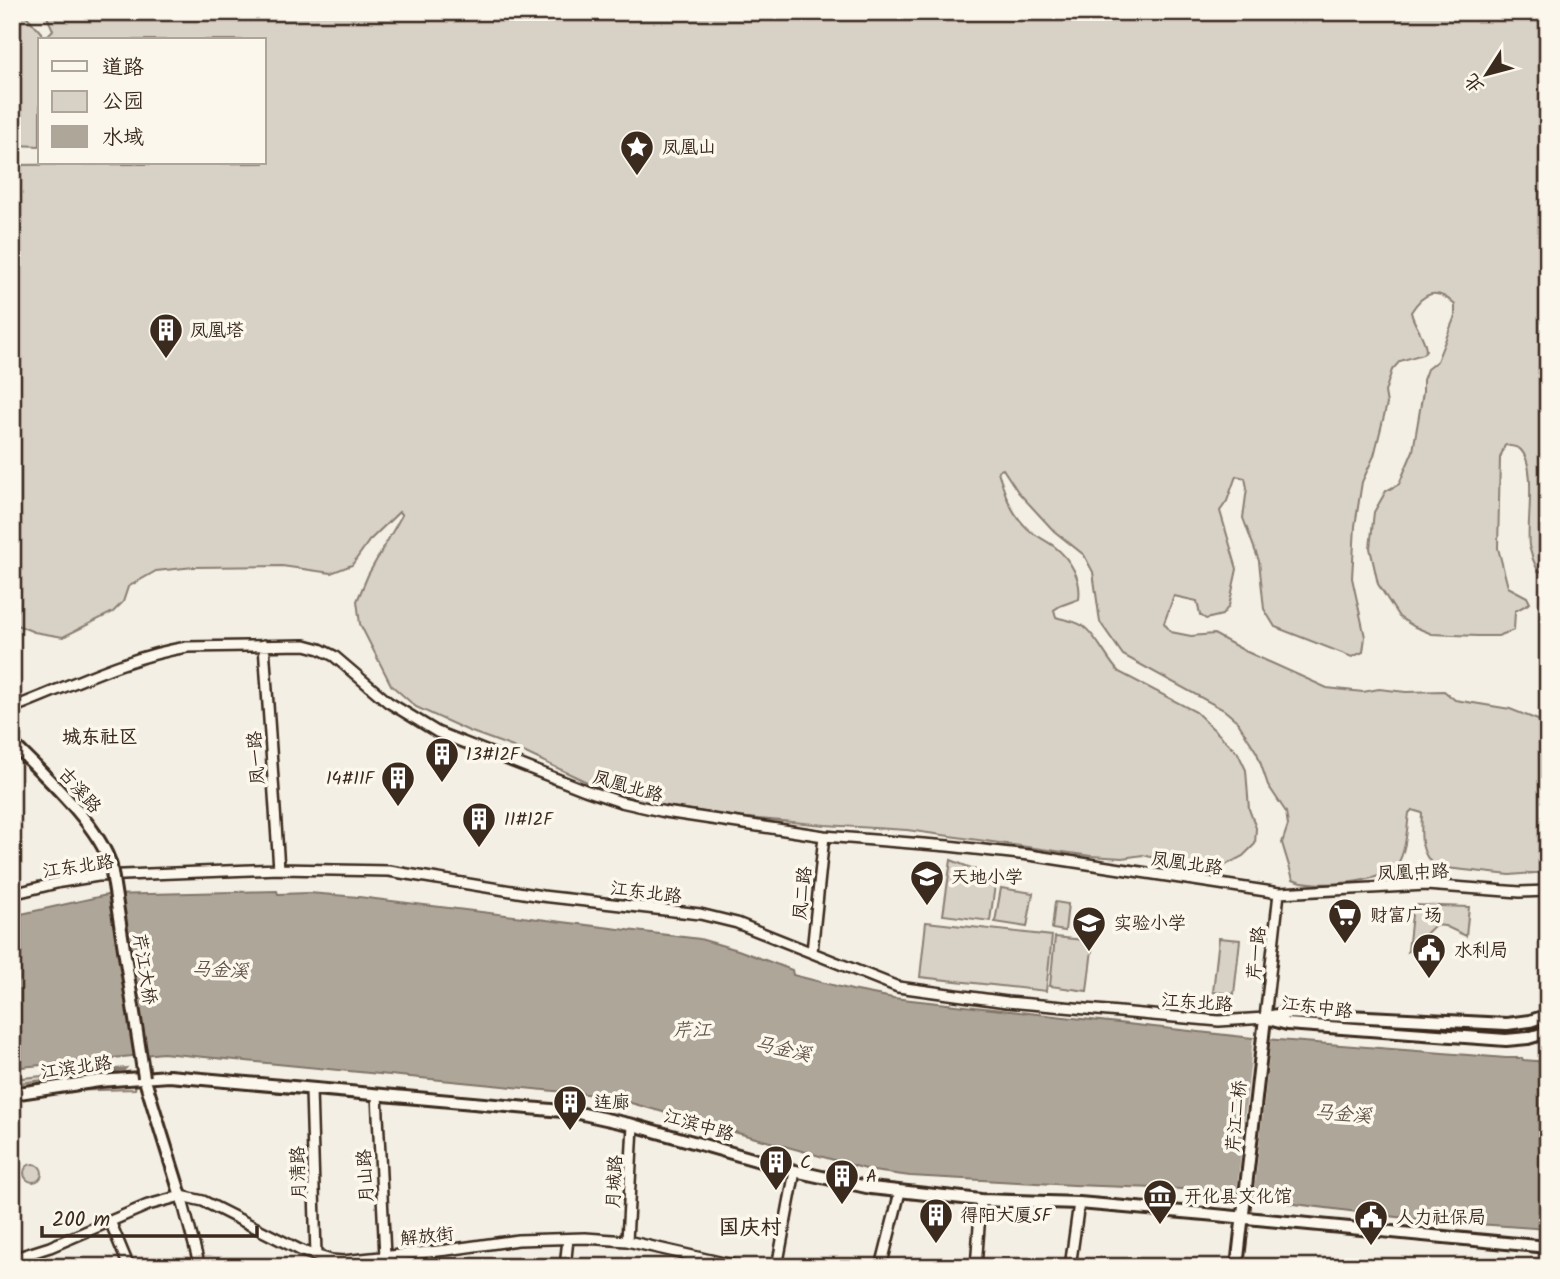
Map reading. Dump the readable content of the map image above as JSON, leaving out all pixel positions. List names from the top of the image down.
{
  "streets": {
    "main road": [
      "古溪路",
      "芹江大桥",
      "江东中路",
      "江滨北路",
      "芹江二桥",
      "江滨中路"
    ],
    "street": [
      "凤一路",
      "凤凰北路",
      "江东北路",
      "凤凰中路",
      "凤二路",
      "芹一路",
      "月清路",
      "月山路",
      "月城路",
      "解放街"
    ]
  },
  "crossings": [
    ["凤一路", "凤凰北路"],
    ["凤一路", "江东北路"],
    ["凤凰北路", "凤凰中路"],
    ["凤凰北路", "凤二路"],
    ["凤凰北路", "芹一路"],
    ["古溪路", "芹江大桥"],
    ["江东北路", "凤二路"],
    ["江东北路", "芹一路"],
    ["江东北路", "江东中路"],
    ["江东北路", "芹江二桥"],
    ["凤凰中路", "芹一路"],
    ["芹一路", "江东中路"],
    ["芹一路", "芹江二桥"],
    ["芹江大桥", "江滨北路"],
    ["芹江大桥", "江滨中路"],
    ["江东中路", "芹江二桥"],
    ["江滨北路", "江滨中路"],
    ["芹江二桥", "江滨中路"],
    ["江滨中路", "月清路"],
    ["江滨中路", "月山路"],
    ["江滨中路", "月城路"],
    ["月清路", "解放街"],
    ["月山路", "解放街"],
    ["月城路", "解放街"]
  ],
  "districts": ["城东社区", "国庆村"],
  "water": ["马金溪", "芹江"],
  "places": {
    "place": ["凤凰山"],
    "building": [
      "凤凰塔",
      "13#12F",
      "14#11F",
      "11#12F",
      "连廊",
      "C",
      "A",
      "得阳大厦5F"
    ],
    "school or university": ["天地小学", "实验小学"],
    "supermarket": ["财富广场"],
    "public building": ["水利局", "人力社保局"],
    "museum": ["开化县文化馆"]
  },
  "legend": ["道路", "公园", "水域"],
  "scale_bar": "200 m",
  "north": "bottom left"
}
